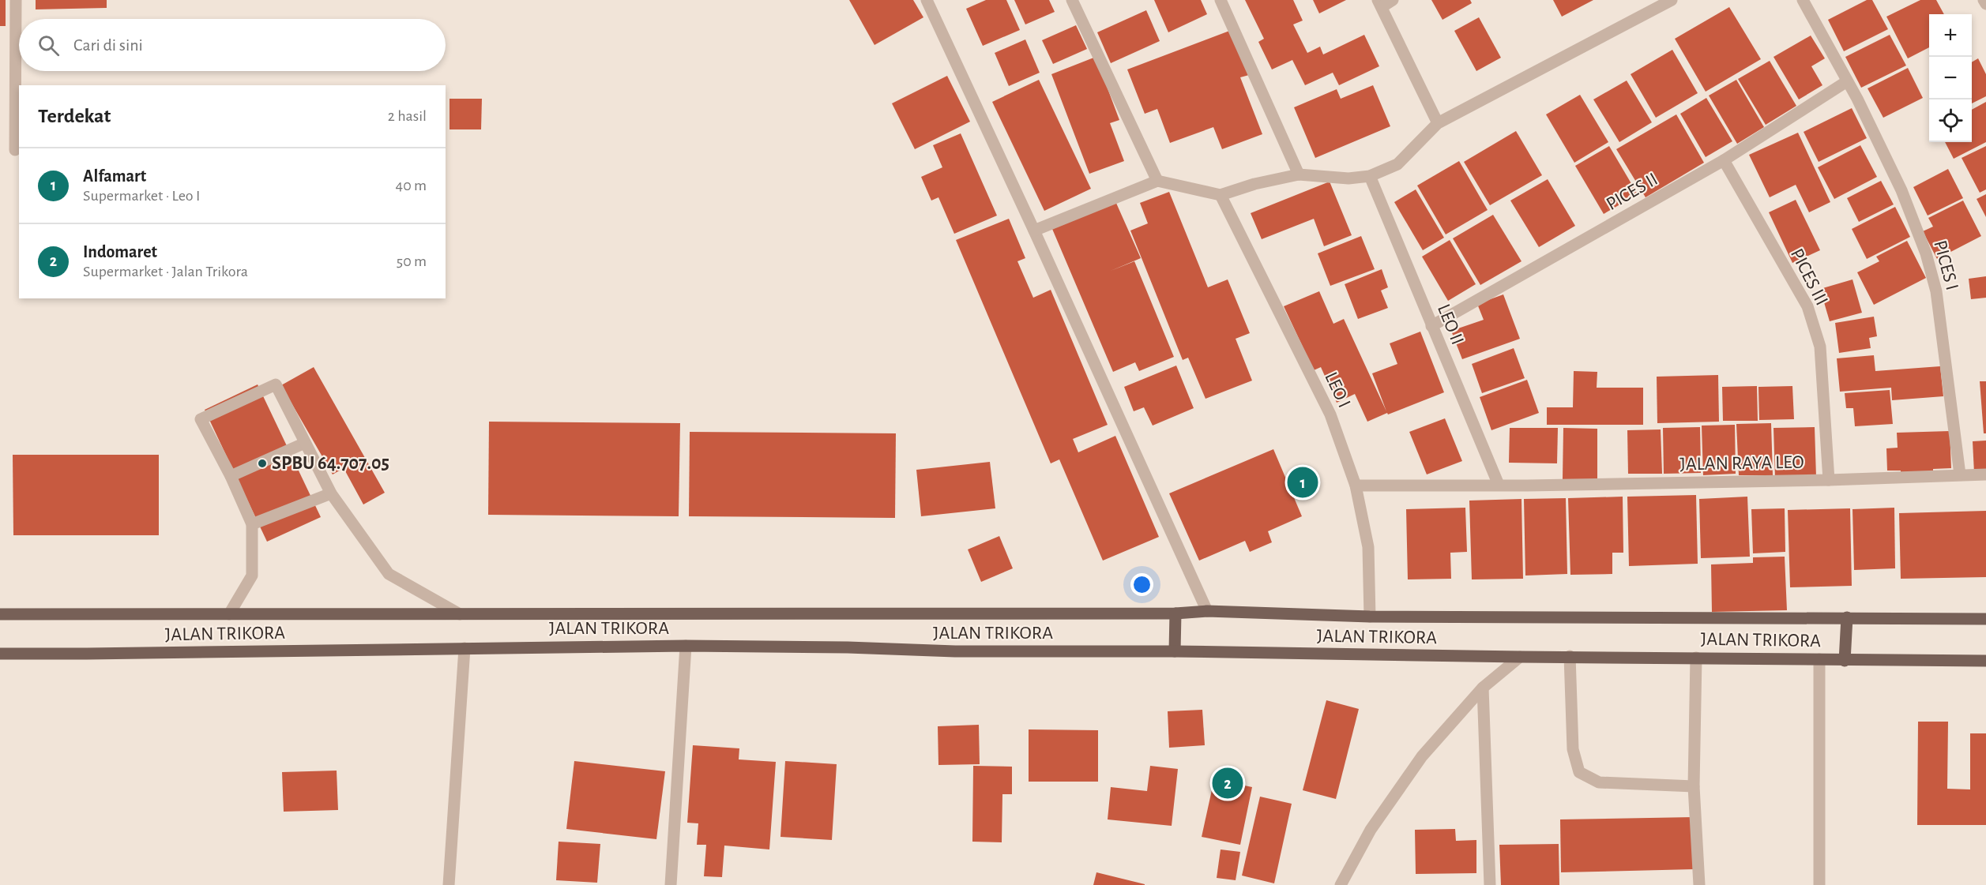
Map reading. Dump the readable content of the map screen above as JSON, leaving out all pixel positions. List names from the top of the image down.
{
  "streets": {
    "main road": ["JALAN TRIKORA"],
    "street": [
      "PICES II",
      "PICES I",
      "PICES III",
      "LEO II",
      "LEO I",
      "JALAN RAYA LEO"
    ]
  },
  "crossings": [
    ["PICES II", "PICES I"],
    ["PICES II", "PICES III"],
    ["PICES II", "LEO II"],
    ["PICES I", "JALAN RAYA LEO"],
    ["PICES III", "JALAN RAYA LEO"],
    ["LEO II", "JALAN RAYA LEO"],
    ["LEO I", "JALAN RAYA LEO"],
    ["LEO I", "JALAN TRIKORA"]
  ],
  "places": ["SPBU 64.707.05"],
  "page": {
    "map_buttons": ["+", "−"],
    "search": "Cari di sini",
    "heading": ["Terdekat", "2 hasil"],
    "list": [
      {
        "mark": "1",
        "name": "Alfamart",
        "note": "Supermarket · Leo I",
        "value": "40 m"
      },
      {
        "mark": "2",
        "name": "Indomaret",
        "note": "Supermarket · Jalan Trikora",
        "value": "50 m"
      }
    ],
    "pins": ["1", "2"]
  }
}
